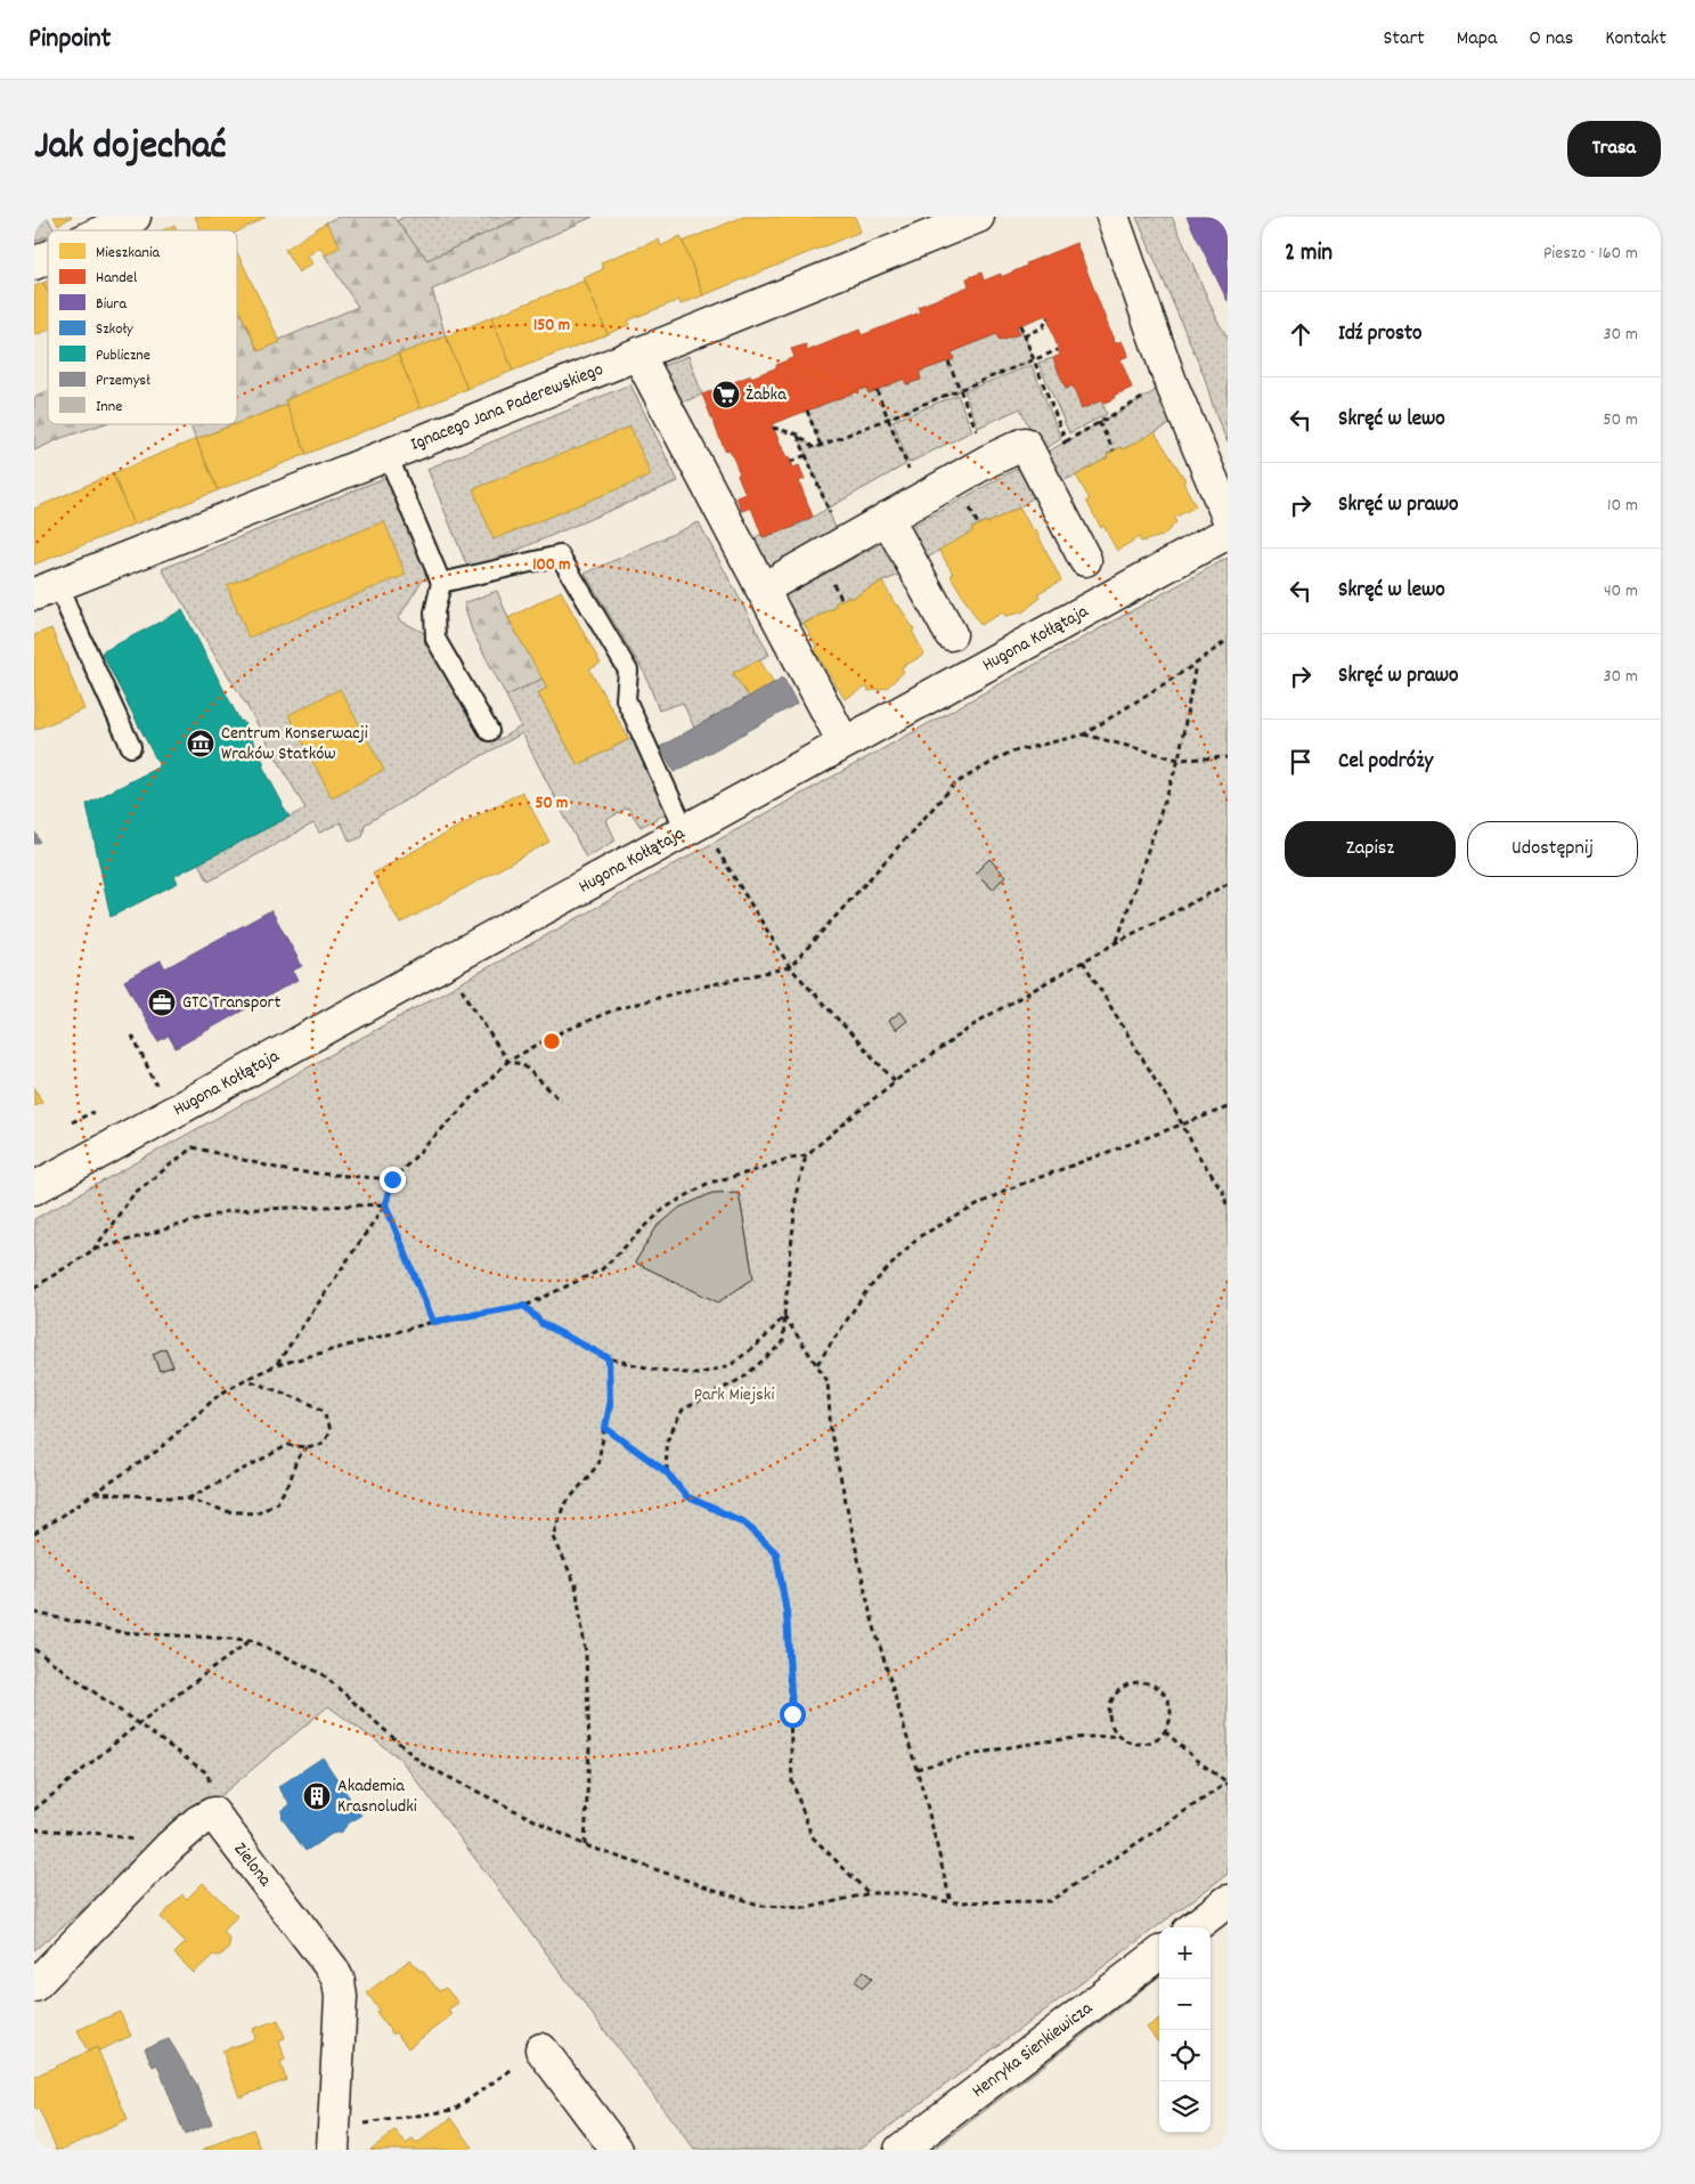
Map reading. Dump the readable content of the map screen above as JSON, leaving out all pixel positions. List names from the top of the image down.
{
  "streets": {
    "street": [
      "Ignacego Jana Paderewskiego",
      "Hugona Kołłątaja",
      "Zielona",
      "Henryka Sienkiewicza"
    ]
  },
  "parks": ["Park Miejski"],
  "places": {
    "supermarket": ["Żabka"],
    "museum": ["Centrum Konserwacji Wraków Statków"],
    "office": ["GTC Transport"],
    "building": ["Akademia Krasnoludki"]
  },
  "legend": [
    "Mieszkania",
    "Handel",
    "Biura",
    "Szkoły",
    "Publiczne",
    "Przemysł",
    "Inne"
  ],
  "page": {
    "header": "Pinpoint",
    "nav": [
      "Start",
      "Mapa",
      "O nas",
      "Kontakt"
    ],
    "title": "Jak dojechać",
    "buttons": [
      "Trasa",
      ["Zapisz", "Udostępnij"]
    ],
    "heading": ["2 min", "Pieszo · 160 m"],
    "list": [
      ["Idź prosto", "30 m"],
      ["Skręć w lewo", "50 m"],
      ["Skręć w prawo", "10 m"],
      ["Skręć w lewo", "40 m"],
      ["Skręć w prawo", "30 m"],
      "Cel podróży"
    ],
    "map_buttons": ["+", "−"]
  },
  "rings": ["150 m", "100 m", "50 m"]
}
